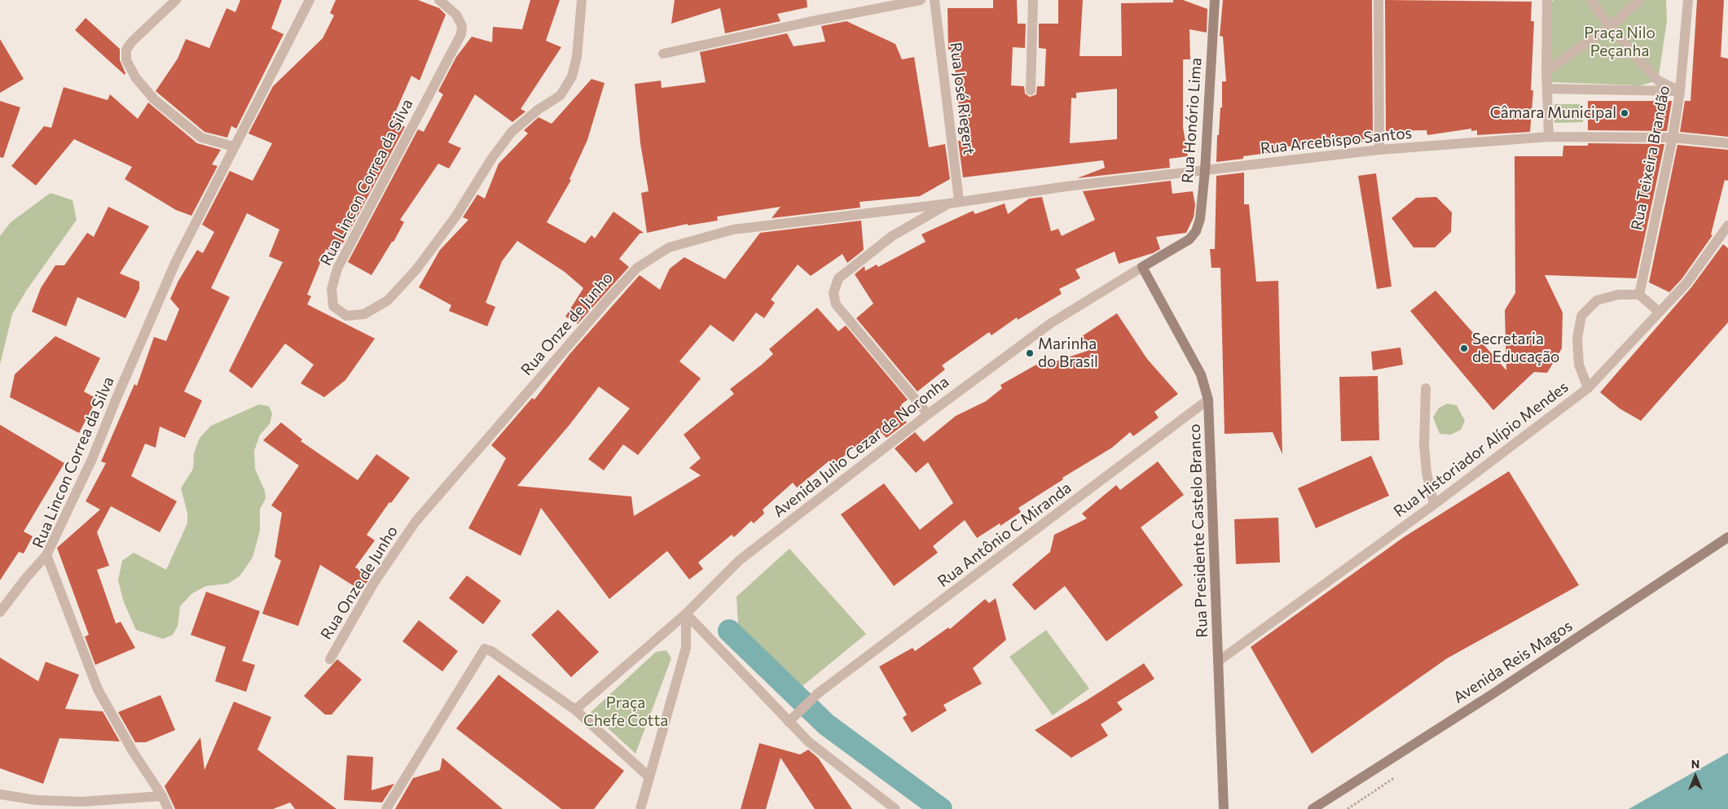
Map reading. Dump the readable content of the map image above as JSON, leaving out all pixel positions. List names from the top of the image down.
{
  "streets": {
    "main road": [
      "Rua Honório Lima",
      "Avenida Julio Cezar de Noronha",
      "Rua Presidente Castelo Branco",
      "Avenida Reis Magos"
    ],
    "street": [
      "Rua José Riegert",
      "Rua Arcebispo Santos",
      "Rua Teixeira Brandão",
      "Rua Lincon Correa da Silva",
      "Rua Onze de Junho",
      "Rua Historiador Alípio Mendes",
      "Rua Antônio C Miranda"
    ]
  },
  "crossings": [
    ["Rua José Riegert", "Rua Arcebispo Santos"],
    ["Rua José Riegert", "Rua Onze de Junho"],
    ["Rua Honório Lima", "Rua Arcebispo Santos"],
    ["Rua Honório Lima", "Avenida Julio Cezar de Noronha"],
    ["Rua Arcebispo Santos", "Rua Teixeira Brandão"],
    ["Rua Arcebispo Santos", "Rua Onze de Junho"],
    ["Avenida Julio Cezar de Noronha", "Rua Presidente Castelo Branco"],
    ["Rua Historiador Alípio Mendes", "Rua Presidente Castelo Branco"],
    ["Rua Presidente Castelo Branco", "Rua Antônio C Miranda"]
  ],
  "parks": ["Praça Nilo Peçanha", "Praça Chefe Cotta"],
  "places": ["Câmara Municipal", "Secretaria de Educação", "Marinha do Brasil"],
  "north": "top"
}
